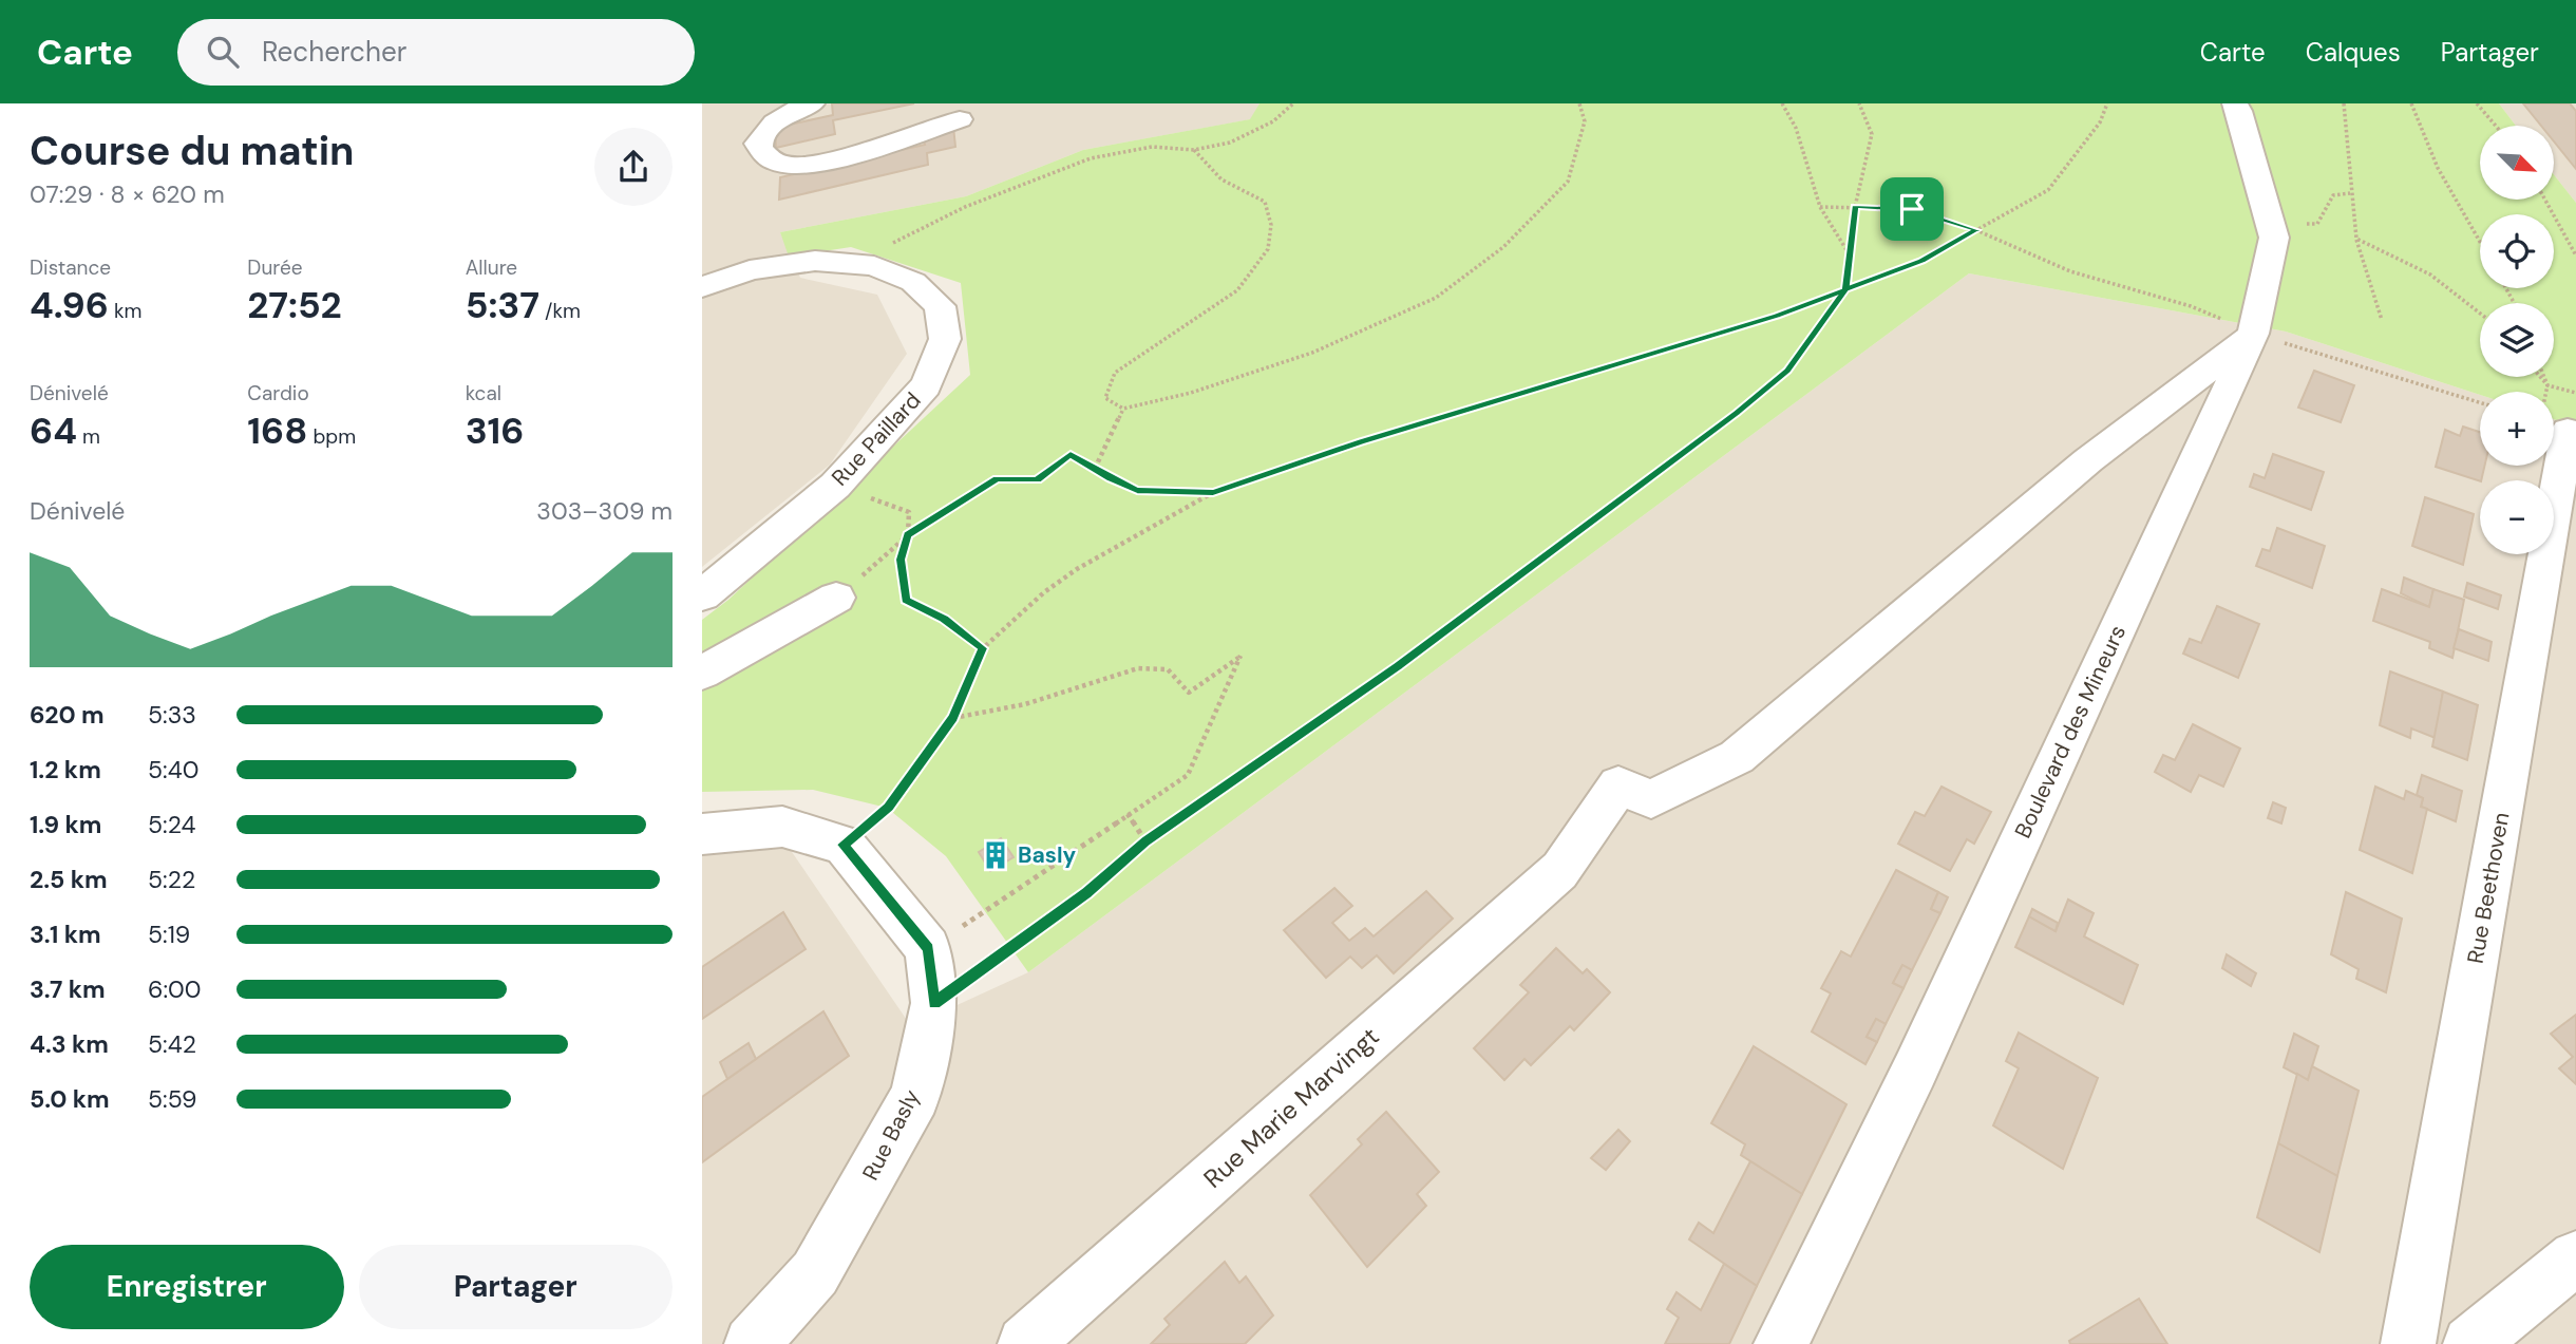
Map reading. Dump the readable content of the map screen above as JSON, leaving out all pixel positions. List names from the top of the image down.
{
  "streets": {
    "street": [
      "Rue Paillard",
      "Boulevard des Mineurs",
      "Rue Beethoven",
      "Rue Marie Marvingt",
      "Rue Basly"
    ]
  },
  "crossings": [
    ["Boulevard des Mineurs", "Rue Marie Marvingt"]
  ],
  "places": {
    "building": ["Basly"]
  },
  "north": "bottom right",
  "page": {
    "header": "Carte",
    "search": "Rechercher",
    "nav": ["Carte", "Calques", "Partager"],
    "heading": ["Course du matin", "07:29 · 8 × 620 m"],
    "map_buttons": ["+", "−"],
    "stats": [
      ["Distance", "4.96 km"],
      ["Durée", "27:52"],
      ["Allure", "5:37 /km"],
      ["Dénivelé", "64 m"],
      ["Cardio", "168 bpm"],
      ["kcal", "316"]
    ],
    "chart": ["Dénivelé", "303–309 m"],
    "list": [
      {
        "name": "620 m",
        "note": "5:33"
      },
      {
        "name": "1.2 km",
        "note": "5:40"
      },
      {
        "name": "1.9 km",
        "note": "5:24"
      },
      {
        "name": "2.5 km",
        "note": "5:22"
      },
      {
        "name": "3.1 km",
        "note": "5:19"
      },
      {
        "name": "3.7 km",
        "note": "6:00"
      },
      {
        "name": "4.3 km",
        "note": "5:42"
      },
      {
        "name": "5.0 km",
        "note": "5:59"
      }
    ],
    "buttons": ["Enregistrer", "Partager"]
  }
}
